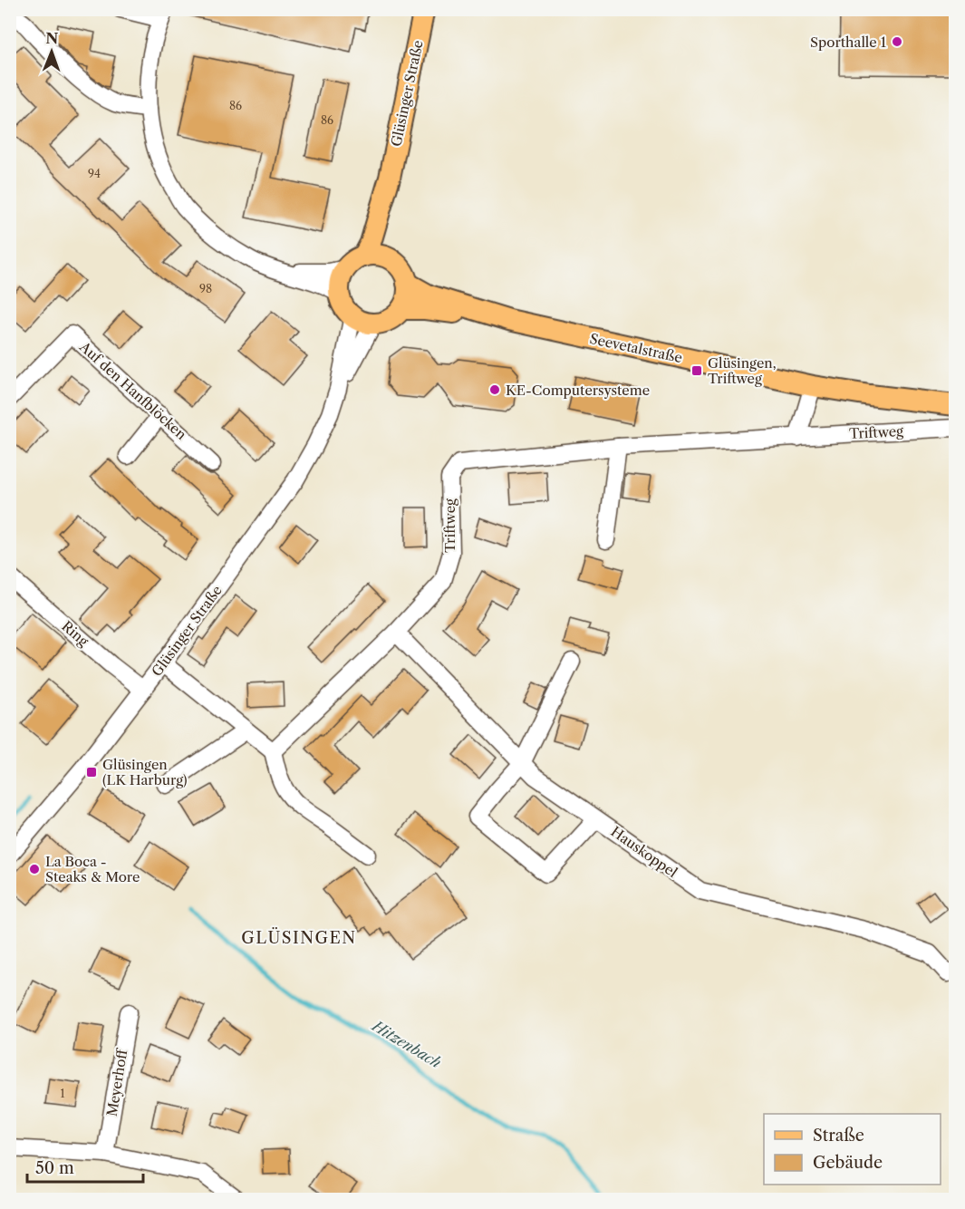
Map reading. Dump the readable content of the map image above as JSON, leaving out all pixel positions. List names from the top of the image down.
{
  "streets": {
    "main road": ["Glüsinger Straße", "Seevetalstraße"],
    "street": [
      "Auf den Hanfblöcken",
      "Triftweg",
      "Ring",
      "Hauskoppel",
      "Meyerhoff"
    ]
  },
  "crossings": [
    ["Glüsinger Straße", "Seevetalstraße"],
    ["Glüsinger Straße", "Ring"],
    ["Triftweg", "Hauskoppel"]
  ],
  "districts": ["GLÜSINGEN"],
  "water": ["Hitzenbach"],
  "places": {
    "other": ["Sporthalle 1", "KE-Computersysteme", "La Boca - Steaks & More"],
    "transit": ["Glüsingen, Triftweg", "Glüsingen (LK Harburg)"]
  },
  "house_numbers": [
    "86",
    "86",
    "94",
    "98",
    "1"
  ],
  "legend": ["Straße", "Gebäude"],
  "scale_bar": "50 m",
  "north": "top"
}
